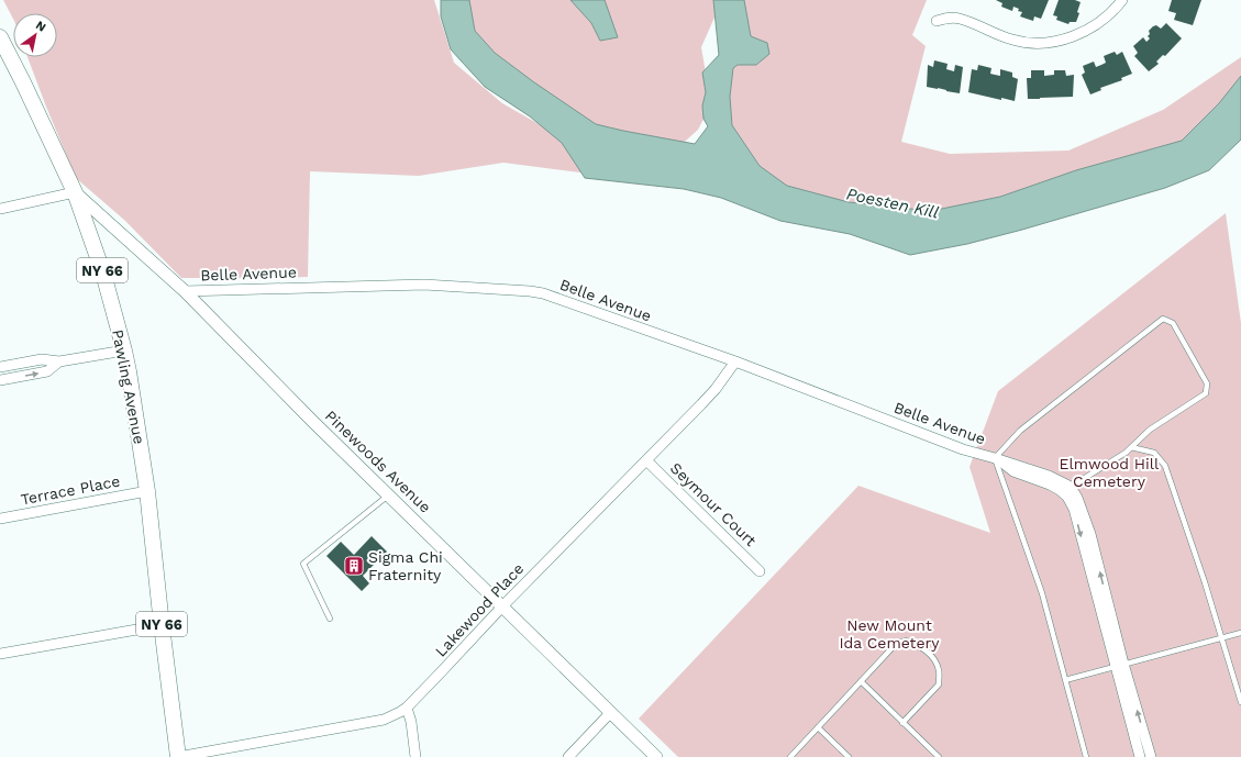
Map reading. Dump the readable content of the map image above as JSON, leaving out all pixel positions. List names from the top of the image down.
{
  "streets": {
    "main road": ["NY 66", "Pawling Avenue"],
    "street": [
      "Belle Avenue",
      "Pinewoods Avenue",
      "Terrace Place",
      "Seymour Court",
      "Lakewood Place"
    ]
  },
  "crossings": [
    ["Belle Avenue", "Pinewoods Avenue"],
    ["Belle Avenue", "Lakewood Place"],
    ["Pawling Avenue", "Pinewoods Avenue"],
    ["Pawling Avenue", "Terrace Place"],
    ["Pawling Avenue", "Lakewood Place"],
    ["Pinewoods Avenue", "Lakewood Place"],
    ["Seymour Court", "Lakewood Place"]
  ],
  "water": ["Poesten Kill"],
  "parks": ["Elmwood Hill Cemetery", "New Mount Ida Cemetery"],
  "places": {
    "building": ["Sigma Chi Fraternity"]
  },
  "north": "top right"
}
